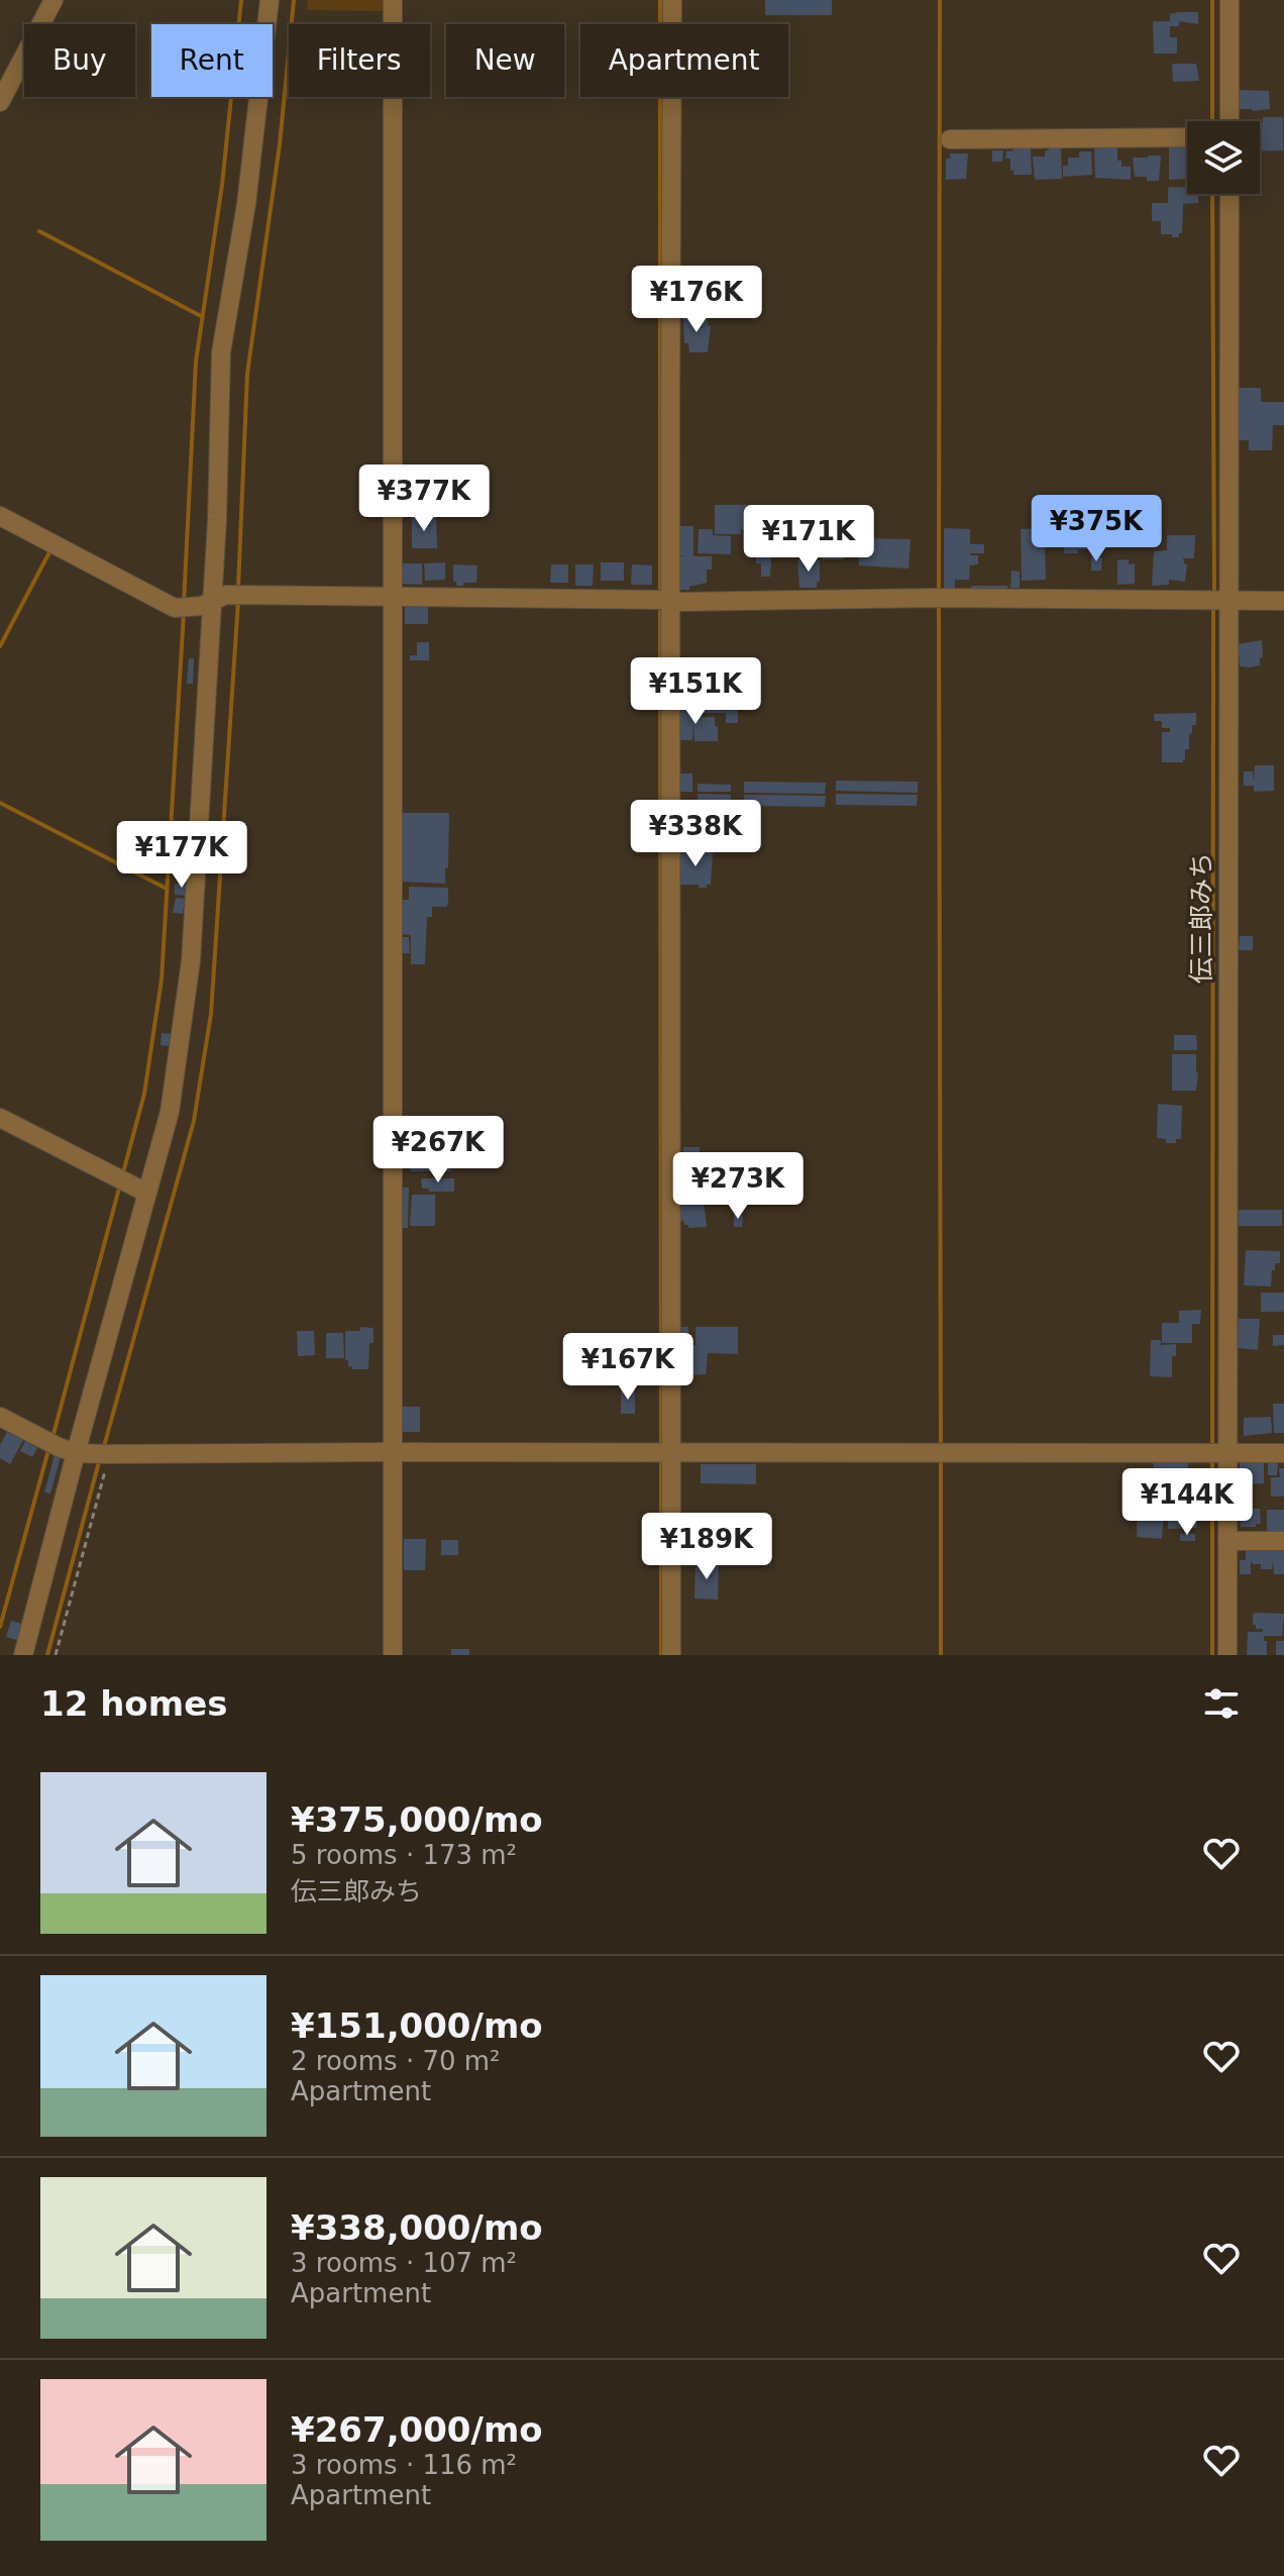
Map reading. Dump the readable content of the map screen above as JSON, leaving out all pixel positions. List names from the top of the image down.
{
  "streets": {
    "street": ["伝三郎みち"]
  },
  "page": {
    "chip": [
      "Buy",
      "Rent",
      "Filters",
      "New",
      "Apartment"
    ],
    "price": [
      "¥176K",
      "¥377K",
      "¥375K",
      "¥171K",
      "¥151K",
      "¥338K",
      "¥177K",
      "¥267K",
      "¥273K",
      "¥167K",
      "¥144K",
      "¥189K"
    ],
    "heading": "12 homes",
    "list": [
      {
        "name": "¥375,000/mo",
        "note": "5 rooms · 173 m² · 伝三郎みち"
      },
      {
        "name": "¥151,000/mo",
        "note": "2 rooms · 70 m² · Apartment"
      },
      {
        "name": "¥338,000/mo",
        "note": "3 rooms · 107 m² · Apartment"
      },
      {
        "name": "¥267,000/mo",
        "note": "3 rooms · 116 m² · Apartment"
      }
    ]
  }
}
